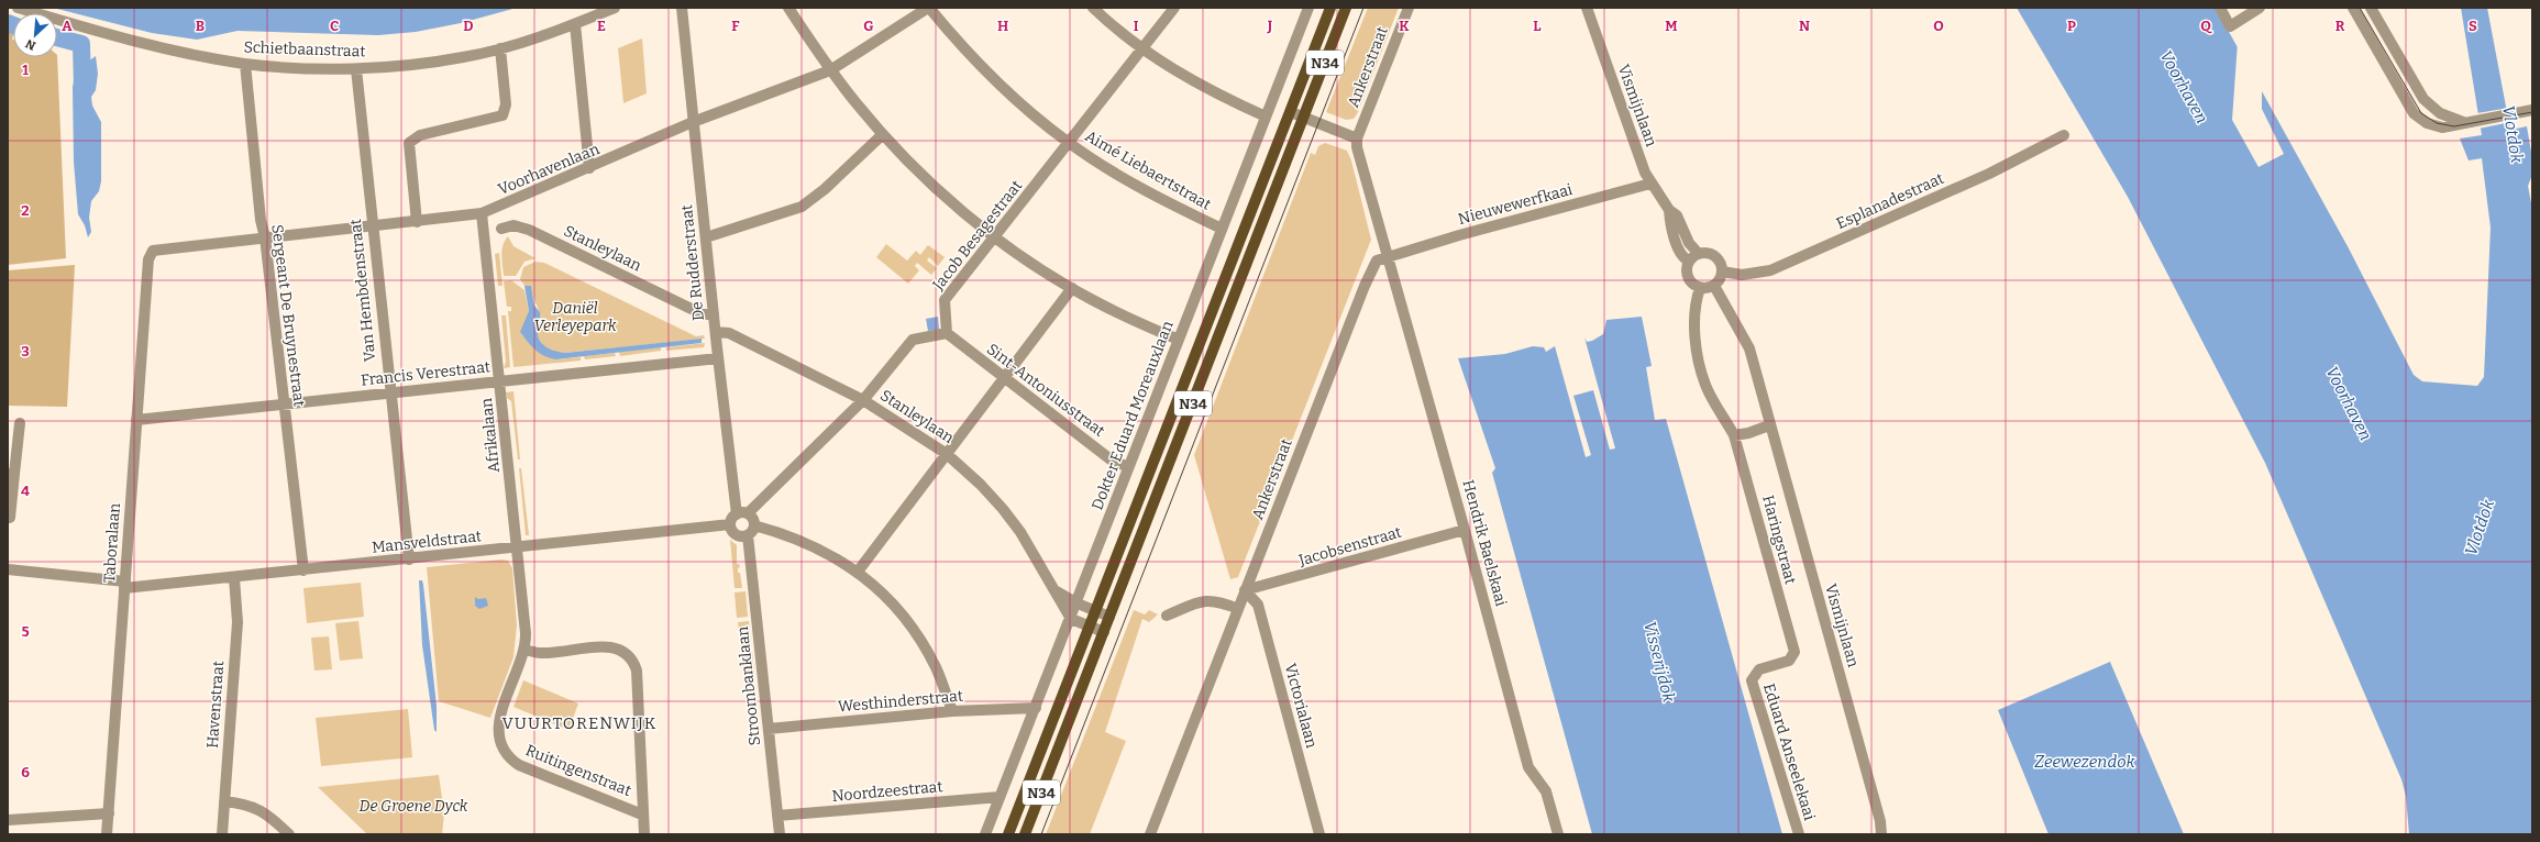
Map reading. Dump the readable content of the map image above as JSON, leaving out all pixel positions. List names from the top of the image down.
{
  "streets": {
    "main road": ["N34"],
    "street": [
      "Schietbaanstraat",
      "Ankerstraat",
      "Vismijnlaan",
      "Voorhavenlaan",
      "Aimé Liebaertstraat",
      "Esplanadestraat",
      "Nieuwewerfkaai",
      "Jacob Besagestraat",
      "Stanleylaan",
      "De Rudderstraat",
      "Van Hembdenstraat",
      "Sergeant De Bruynestraat",
      "Francis Verestraat",
      "Sint-Antoniusstraat",
      "Dokter Eduard Moreauxlaan",
      "Afrikalaan",
      "Haringstraat",
      "Mansveldstraat",
      "Taboralaan",
      "Hendrik Baelskaai",
      "Jacobsenstraat",
      "Stroombanklaan",
      "Westhinderstraat",
      "Havenstraat",
      "Victorialaan",
      "Eduard Anseelekaai",
      "Ruitingenstraat",
      "Noordzeestraat"
    ]
  },
  "crossings": [
    ["Schietbaanstraat", "Van Hembdenstraat"],
    ["Schietbaanstraat", "Sergeant De Bruynestraat"],
    ["N34", "Stanleylaan"],
    ["Ankerstraat", "Nieuwewerfkaai"],
    ["Ankerstraat", "Hendrik Baelskaai"],
    ["Ankerstraat", "Jacobsenstraat"],
    ["Ankerstraat", "Victorialaan"],
    ["Vismijnlaan", "Esplanadestraat"],
    ["Vismijnlaan", "Nieuwewerfkaai"],
    ["Voorhavenlaan", "Aimé Liebaertstraat"],
    ["Voorhavenlaan", "De Rudderstraat"],
    ["Voorhavenlaan", "Van Hembdenstraat"],
    ["Voorhavenlaan", "Sergeant De Bruynestraat"],
    ["Voorhavenlaan", "Afrikalaan"],
    ["Voorhavenlaan", "Taboralaan"],
    ["Aimé Liebaertstraat", "Jacob Besagestraat"],
    ["Aimé Liebaertstraat", "Dokter Eduard Moreauxlaan"],
    ["Nieuwewerfkaai", "Hendrik Baelskaai"],
    ["Jacob Besagestraat", "Sint-Antoniusstraat"],
    ["Stanleylaan", "De Rudderstraat"],
    ["Stanleylaan", "Dokter Eduard Moreauxlaan"],
    ["De Rudderstraat", "Francis Verestraat"],
    ["De Rudderstraat", "Mansveldstraat"],
    ["De Rudderstraat", "Stroombanklaan"],
    ["Van Hembdenstraat", "Francis Verestraat"],
    ["Van Hembdenstraat", "Mansveldstraat"],
    ["Sergeant De Bruynestraat", "Francis Verestraat"],
    ["Sergeant De Bruynestraat", "Mansveldstraat"],
    ["Francis Verestraat", "Afrikalaan"],
    ["Francis Verestraat", "Taboralaan"],
    ["Sint-Antoniusstraat", "Dokter Eduard Moreauxlaan"],
    ["Dokter Eduard Moreauxlaan", "Westhinderstraat"],
    ["Dokter Eduard Moreauxlaan", "Noordzeestraat"],
    ["Afrikalaan", "Mansveldstraat"],
    ["Afrikalaan", "Ruitingenstraat"],
    ["Haringstraat", "Eduard Anseelekaai"],
    ["Mansveldstraat", "Taboralaan"],
    ["Mansveldstraat", "Stroombanklaan"],
    ["Mansveldstraat", "Havenstraat"],
    ["Mansveldstraat", "Ruitingenstraat"],
    ["Hendrik Baelskaai", "Jacobsenstraat"],
    ["Jacobsenstraat", "Victorialaan"],
    ["Stroombanklaan", "Westhinderstraat"],
    ["Stroombanklaan", "Noordzeestraat"]
  ],
  "districts": ["VUURTORENWIJK"],
  "water": [
    "Voorhaven",
    "Vlotdok",
    "Visserijdok",
    "Zeewezendok"
  ],
  "parks": ["Daniël Verleyepark", "De Groene Dyck"],
  "north": "bottom left",
  "grid": {
    "columns": [
      "A",
      "B",
      "C",
      "D",
      "E",
      "F",
      "G",
      "H",
      "I",
      "J",
      "K",
      "L",
      "M",
      "N",
      "O",
      "P",
      "Q",
      "R",
      "S"
    ],
    "rows": [
      "1",
      "2",
      "3",
      "4",
      "5",
      "6"
    ]
  }
}
